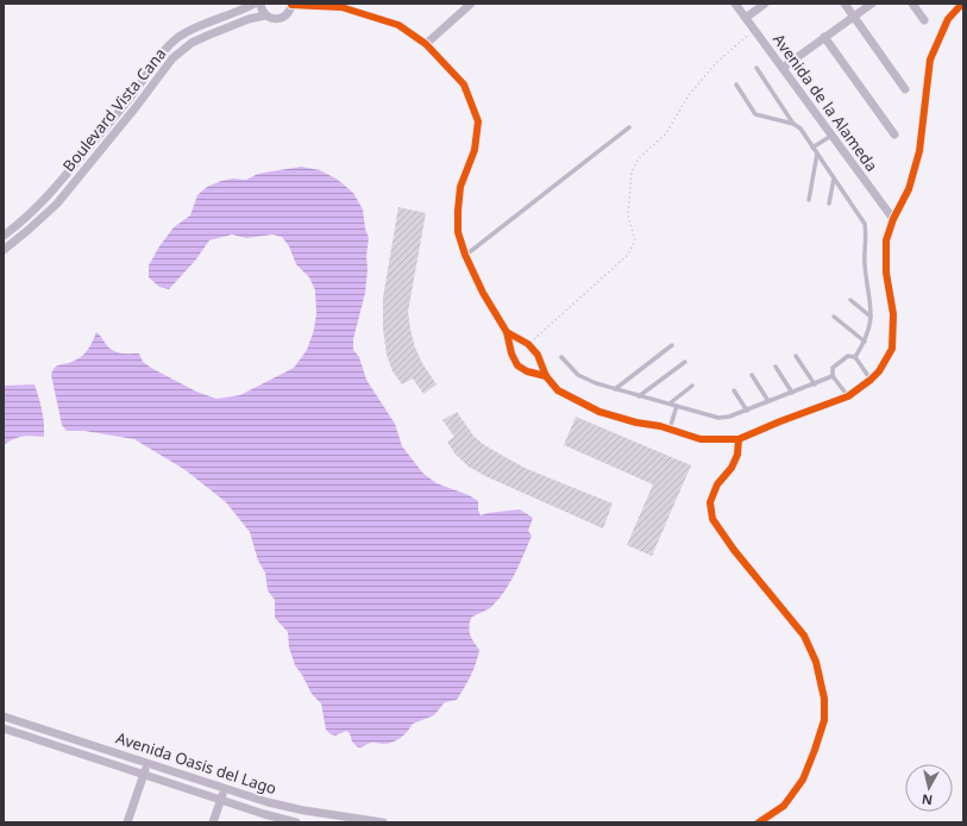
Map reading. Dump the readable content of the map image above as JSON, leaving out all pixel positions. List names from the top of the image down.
{
  "streets": {
    "street": ["Avenida de la Alameda", "Boulevard Vista Cana", "Avenida Oasis del Lago"]
  },
  "north": "bottom"
}
